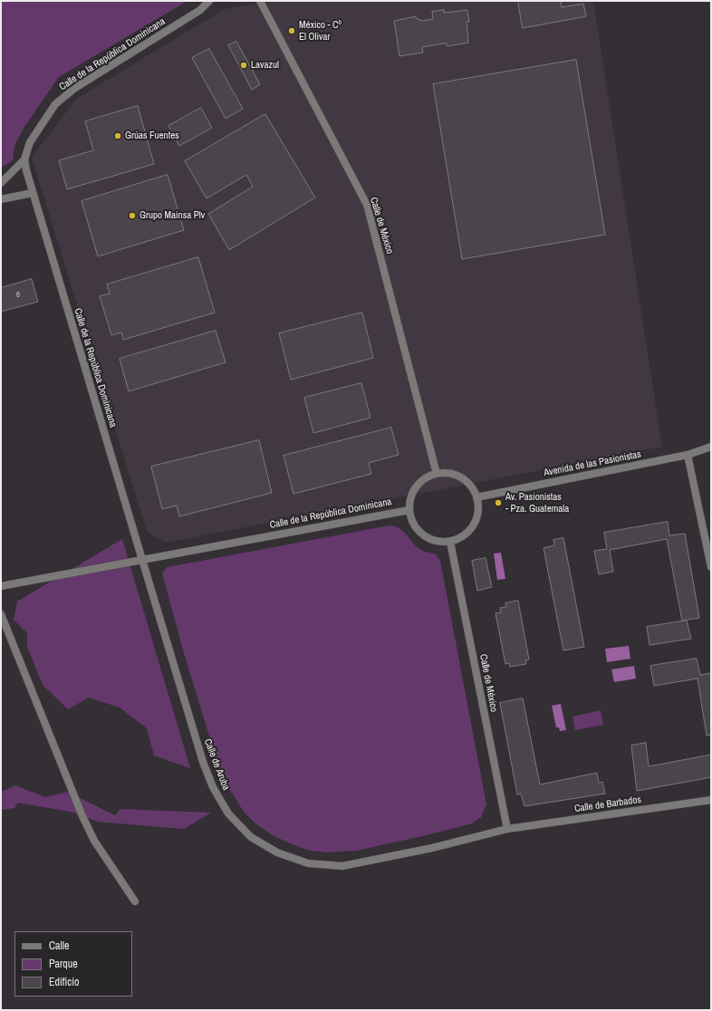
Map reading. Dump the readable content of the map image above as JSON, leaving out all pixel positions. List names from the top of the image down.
{
  "streets": {
    "street": [
      "Calle de la República Dominicana",
      "Calle de México",
      "Avenida de las Pasionistas",
      "Calle de Aruba",
      "Calle de Barbados"
    ]
  },
  "crossings": [
    ["Calle de la República Dominicana", "Calle de México"],
    ["Calle de la República Dominicana", "Avenida de las Pasionistas"],
    ["Calle de la República Dominicana", "Calle de Aruba"],
    ["Calle de México", "Avenida de las Pasionistas"],
    ["Calle de México", "Calle de Aruba"],
    ["Calle de México", "Calle de Barbados"],
    ["Calle de Aruba", "Calle de Barbados"]
  ],
  "places": [
    "México - Cº El Olivar",
    "Lavazul",
    "Grúas Fuentes",
    "Grupo Mainsa Plv",
    "Av. Pasionistas - Pza. Guatemala"
  ],
  "house_numbers": ["6"],
  "legend": ["Calle", "Parque", "Edificio"]
}
